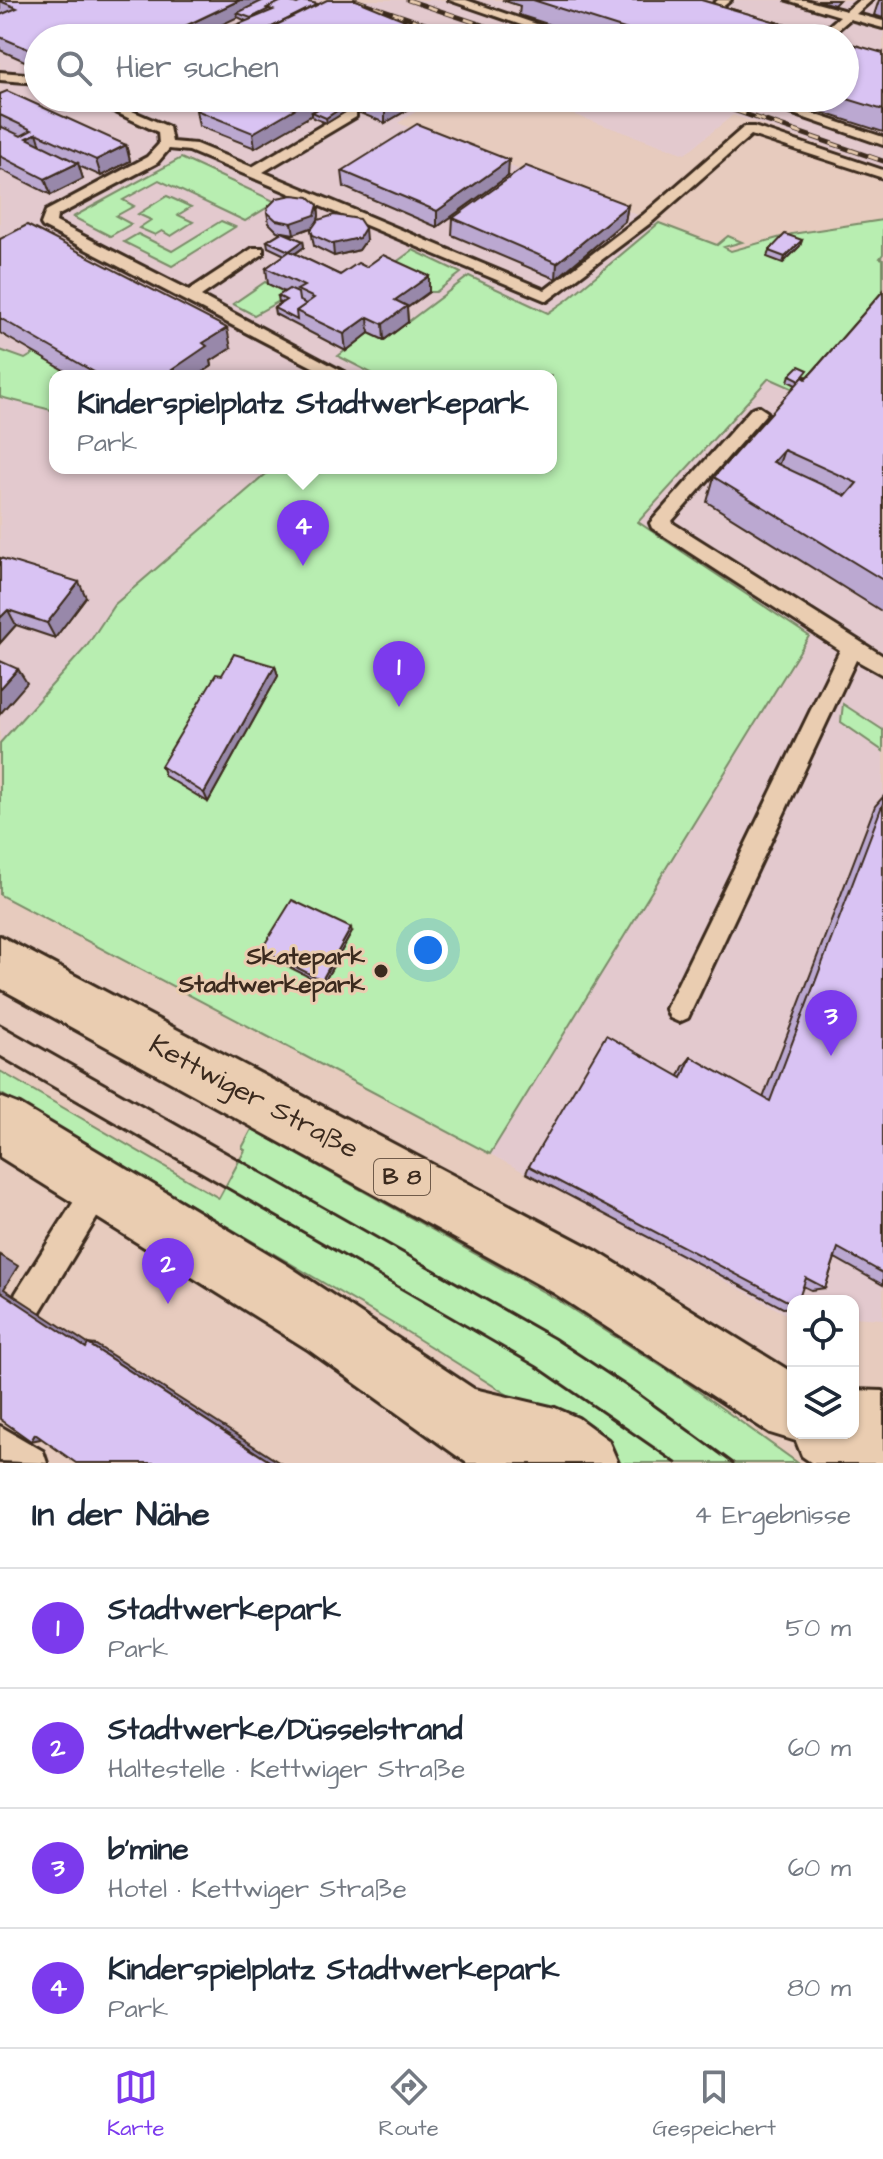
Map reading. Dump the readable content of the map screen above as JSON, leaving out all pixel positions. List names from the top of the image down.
{
  "streets": {
    "main road": ["Kettwiger Straße", "B 8"]
  },
  "places": ["Skatepark Stadtwerkepark"],
  "page": {
    "search": "Hier suchen",
    "popup": ["Kinderspielplatz Stadtwerkepark", "Park"],
    "pins": [
      "4",
      "1",
      "3",
      "2"
    ],
    "heading": ["In der Nähe", "4 Ergebnisse"],
    "list": [
      {
        "mark": "1",
        "name": "Stadtwerkepark",
        "note": "Park",
        "value": "50 m"
      },
      {
        "mark": "2",
        "name": "Stadtwerke/Düsselstrand",
        "note": "Haltestelle · Kettwiger Straße",
        "value": "60 m"
      },
      {
        "mark": "3",
        "name": "b'mine",
        "note": "Hotel · Kettwiger Straße",
        "value": "60 m"
      },
      {
        "mark": "4",
        "name": "Kinderspielplatz Stadtwerkepark",
        "note": "Park",
        "value": "80 m"
      }
    ],
    "nav": ["Karte", "Route", "Gespeichert"]
  }
}
